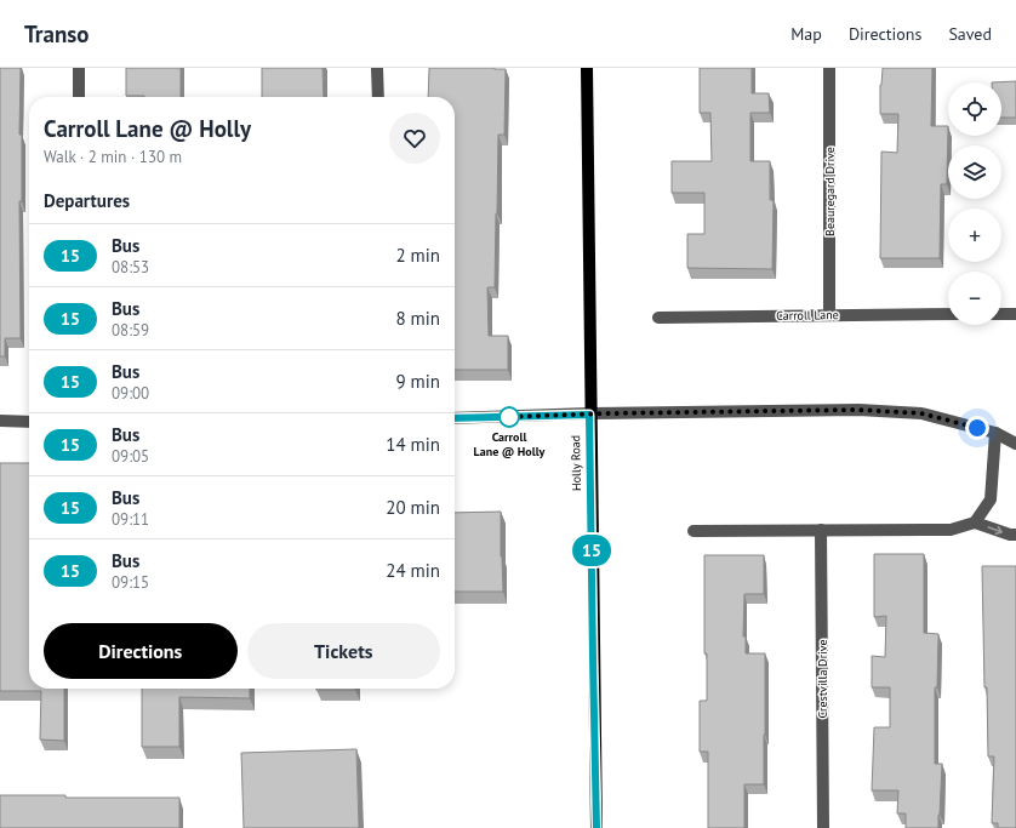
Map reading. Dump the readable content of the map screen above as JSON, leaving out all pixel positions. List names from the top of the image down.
{
  "streets": {
    "main road": ["Holly Road"],
    "street": ["Beauregard Drive", "Carroll Lane", "Crestvilla Drive"]
  },
  "crossings": [
    ["Beauregard Drive", "Carroll Lane"]
  ],
  "places": ["Carroll Lane @ Holly"],
  "lines": ["bus line 15"],
  "page": {
    "header": "Transo",
    "nav": ["Map", "Directions", "Saved"],
    "on_map": "15",
    "map_buttons": ["+", "−"],
    "heading": [
      ["Carroll Lane @ Holly", "Walk · 2 min · 130 m"],
      "Departures"
    ],
    "list": [
      {
        "mark": "15",
        "name": "Bus",
        "note": "08:53",
        "value": "2 min"
      },
      {
        "mark": "15",
        "name": "Bus",
        "note": "08:59",
        "value": "8 min"
      },
      {
        "mark": "15",
        "name": "Bus",
        "note": "09:00",
        "value": "9 min"
      },
      {
        "mark": "15",
        "name": "Bus",
        "note": "09:05",
        "value": "14 min"
      },
      {
        "mark": "15",
        "name": "Bus",
        "note": "09:11",
        "value": "20 min"
      },
      {
        "mark": "15",
        "name": "Bus",
        "note": "09:15",
        "value": "24 min"
      }
    ],
    "buttons": ["Directions", "Tickets"]
  }
}
